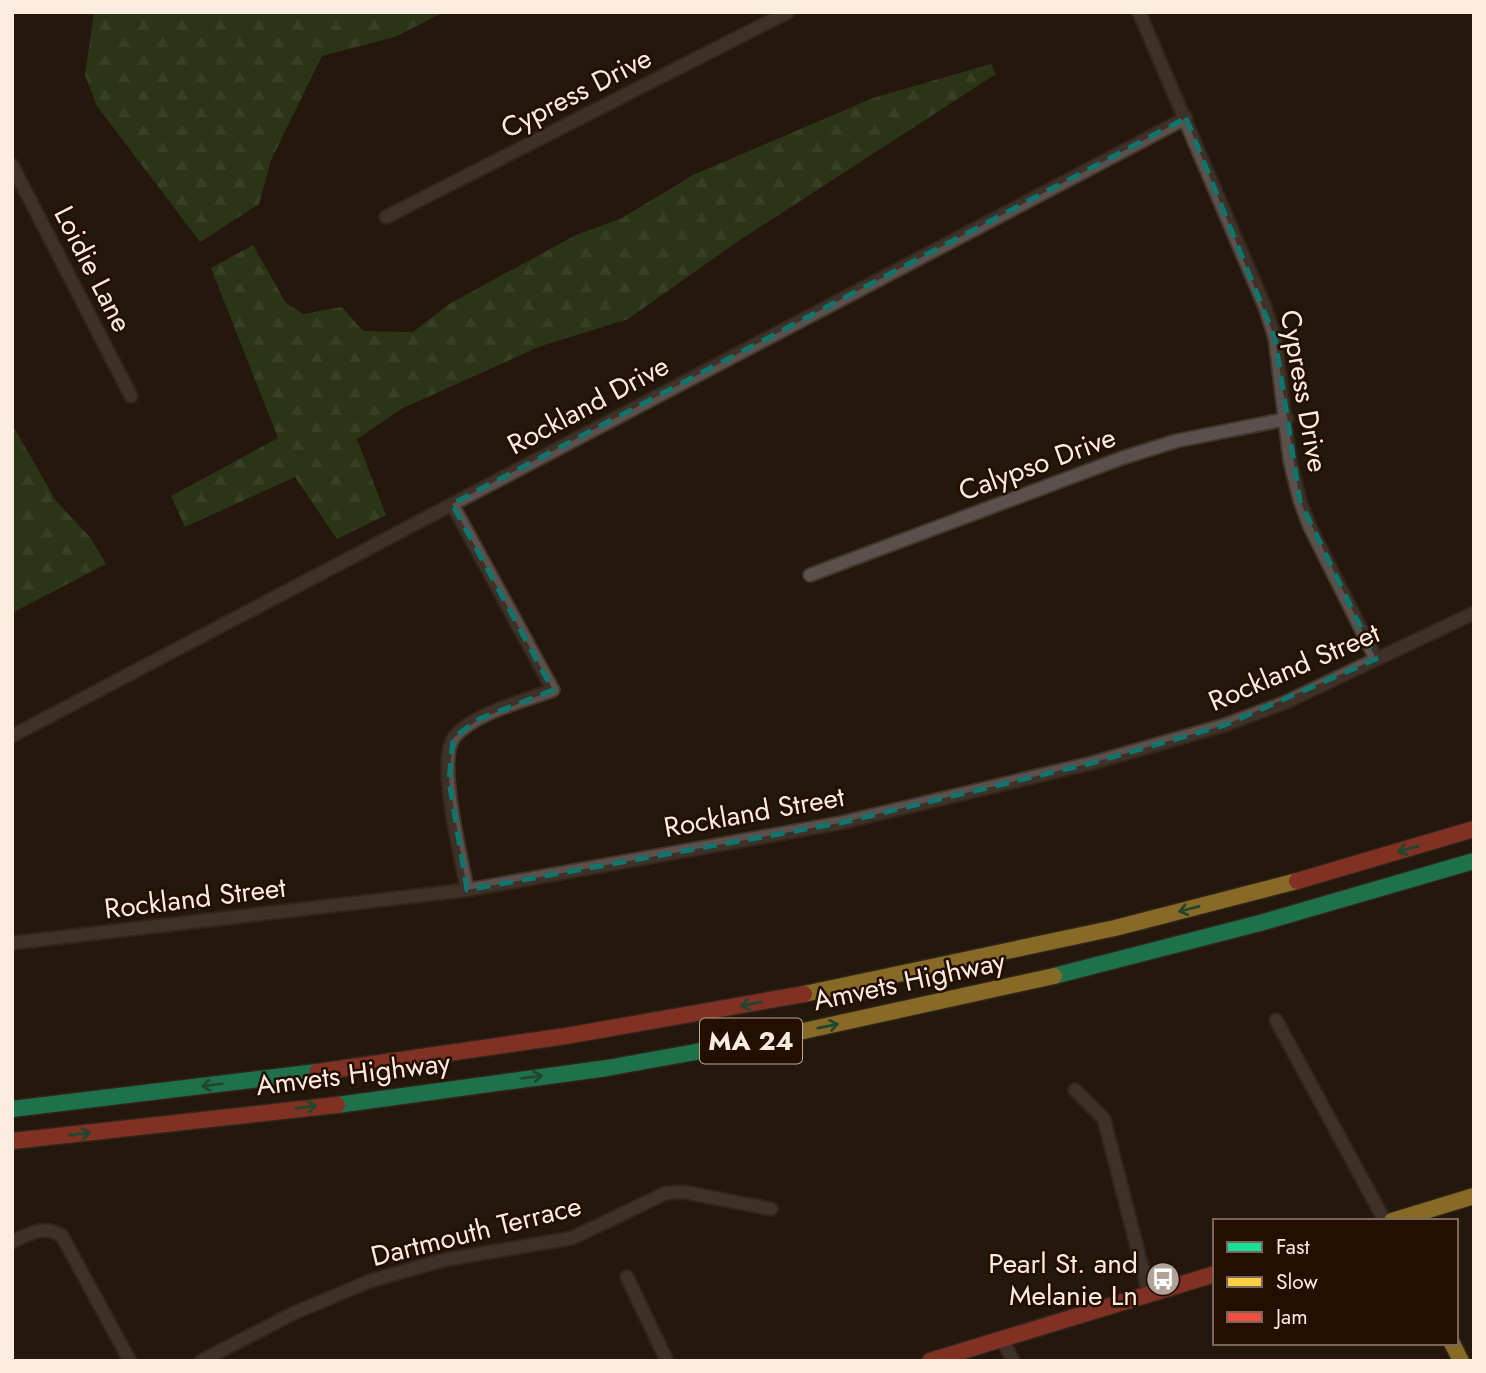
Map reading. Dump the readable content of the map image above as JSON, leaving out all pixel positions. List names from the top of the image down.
{
  "streets": {
    "main road": ["Amvets Highway", "MA 24"],
    "street": [
      "Cypress Drive",
      "Loidie Lane",
      "Rockland Drive",
      "Calypso Drive",
      "Rockland Street",
      "Dartmouth Terrace"
    ]
  },
  "crossings": [
    ["Cypress Drive", "Rockland Drive"],
    ["Cypress Drive", "Calypso Drive"],
    ["Cypress Drive", "Rockland Street"]
  ],
  "places": {
    "bus stop": ["Pearl St. and Melanie Ln"]
  },
  "legend": ["Fast", "Slow", "Jam"]
}
